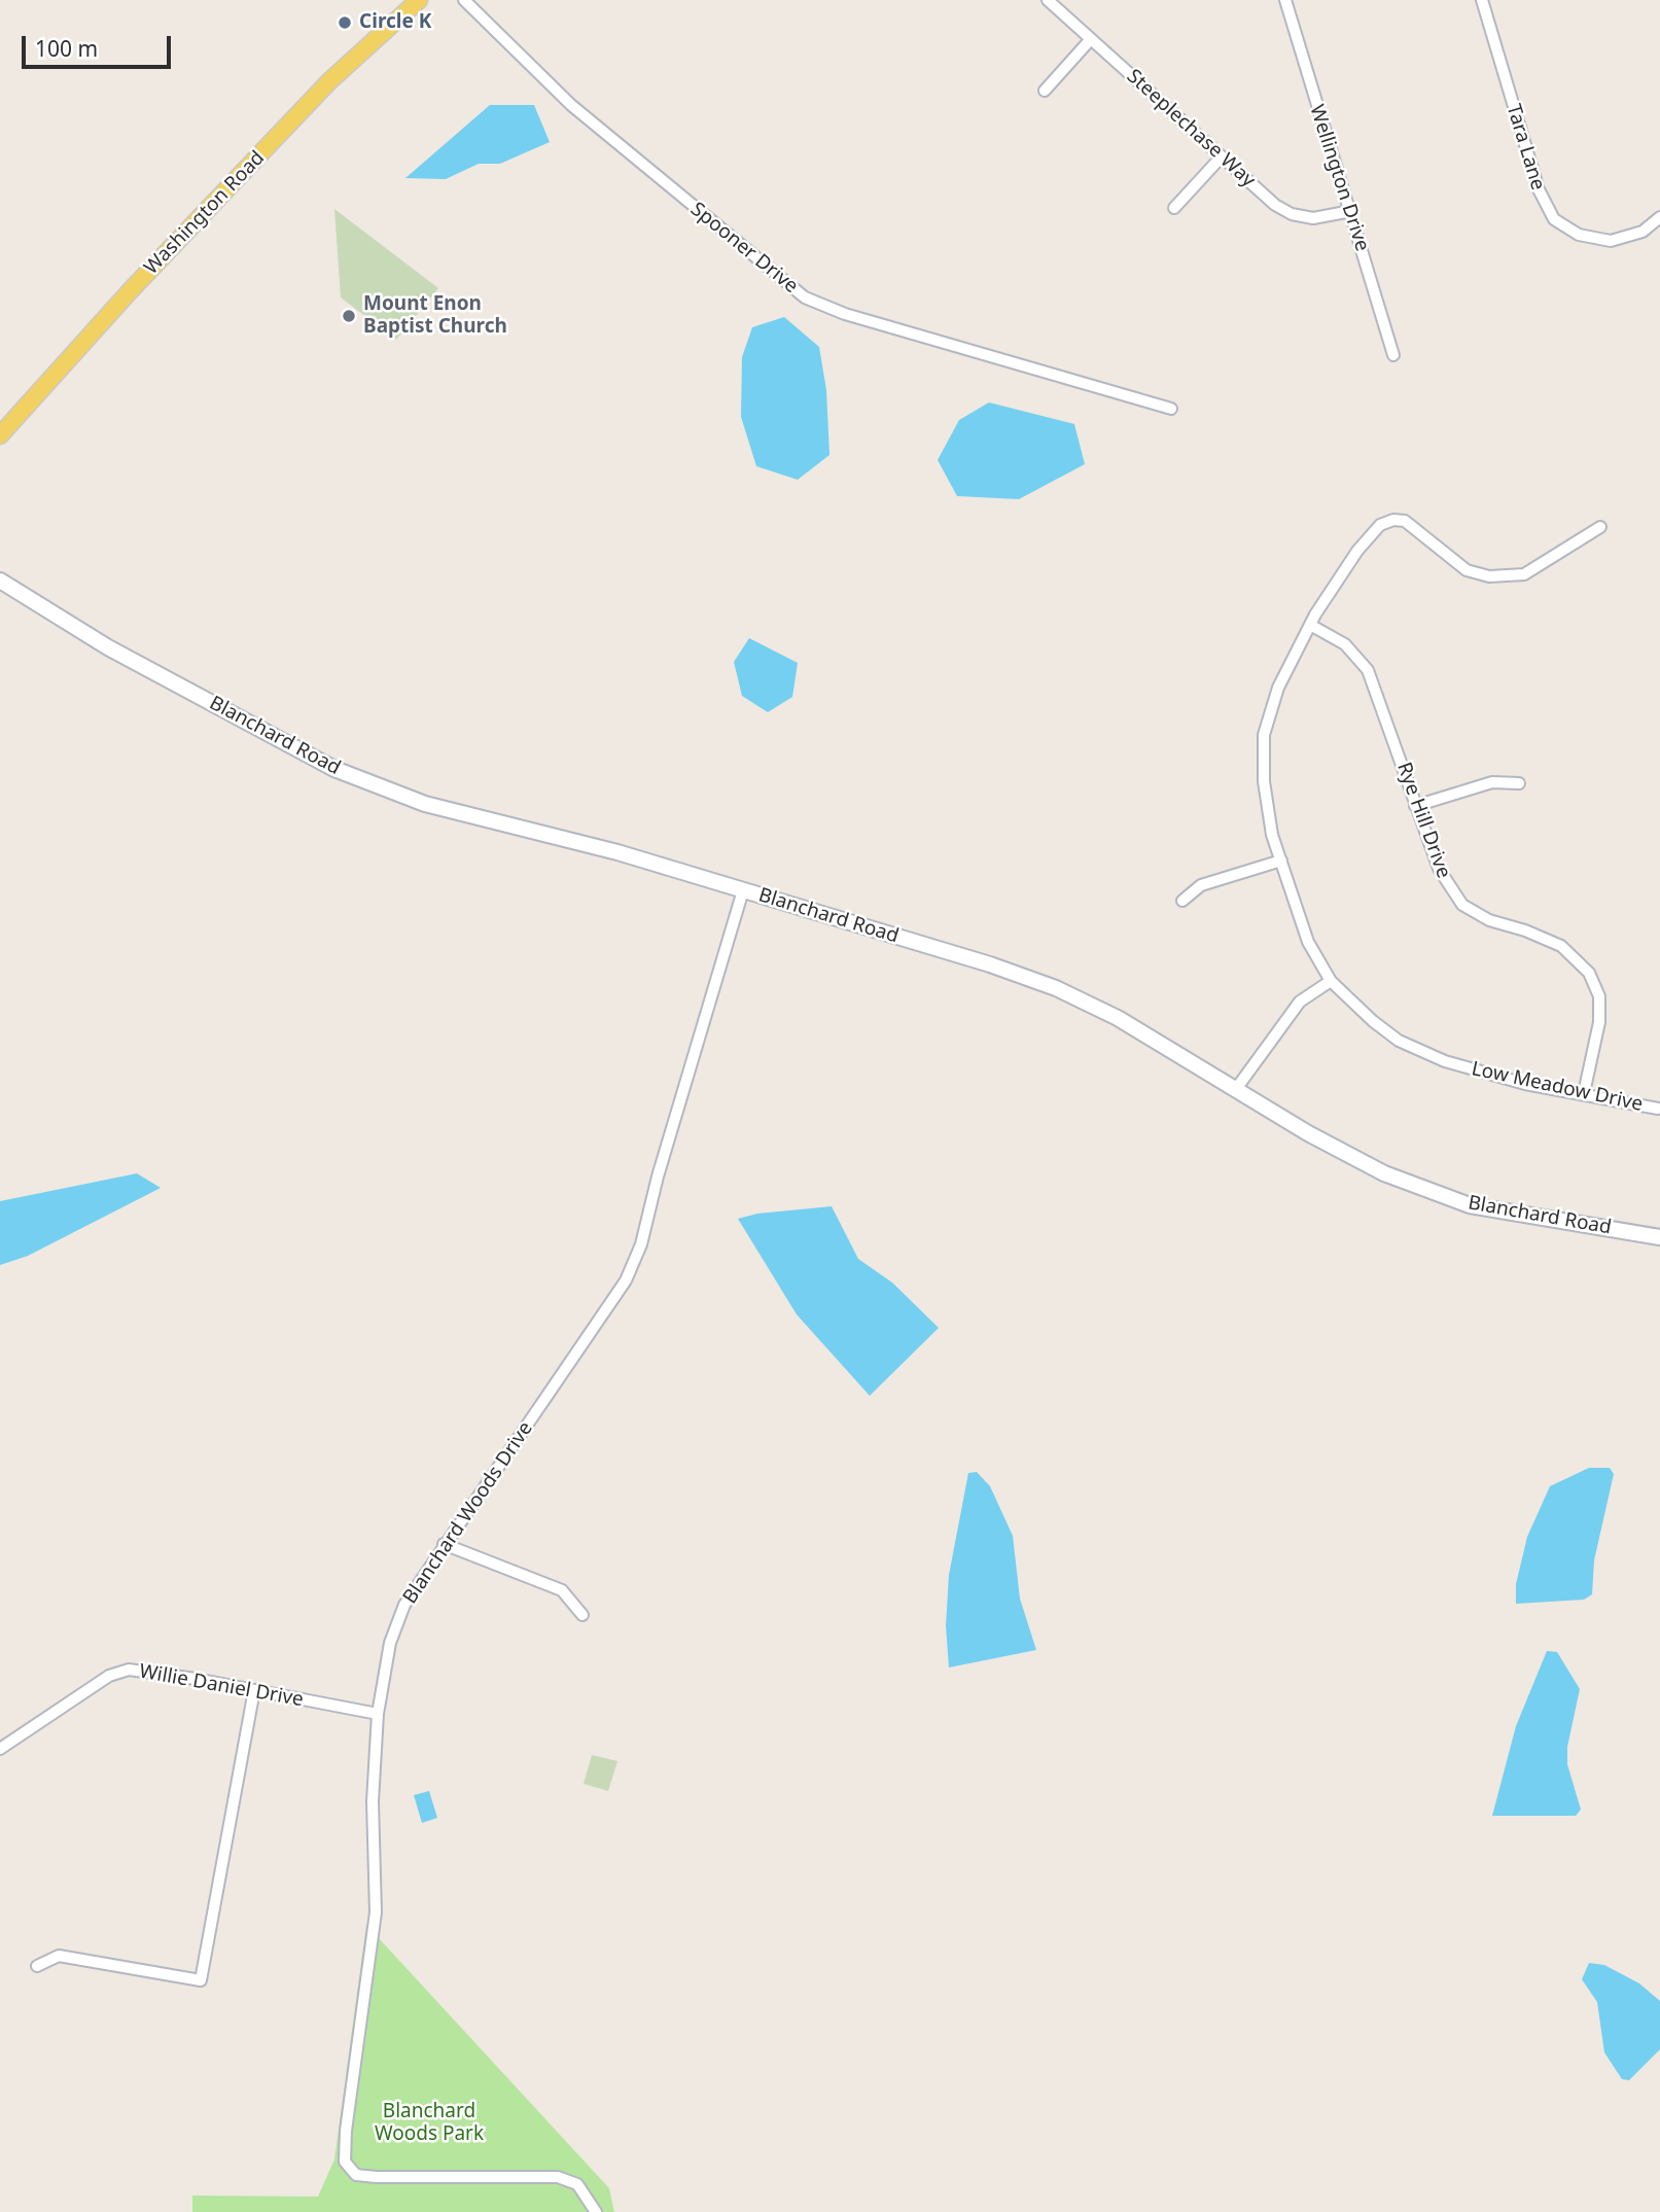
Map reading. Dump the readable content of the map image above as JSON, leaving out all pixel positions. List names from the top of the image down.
{
  "streets": {
    "main road": ["Washington Road"],
    "street": [
      "Steeplechase Way",
      "Tara Lane",
      "Wellington Drive",
      "Spooner Drive",
      "Blanchard Road",
      "Rye Hill Drive",
      "Low Meadow Drive",
      "Blanchard Woods Drive",
      "Willie Daniel Drive"
    ]
  },
  "crossings": [
    ["Steeplechase Way", "Wellington Drive"],
    ["Blanchard Road", "Blanchard Woods Drive"],
    ["Rye Hill Drive", "Low Meadow Drive"],
    ["Blanchard Woods Drive", "Willie Daniel Drive"]
  ],
  "parks": ["Blanchard Woods Park"],
  "places": ["Circle K", "Mount Enon Baptist Church"],
  "scale_bar": "100 m"
}
